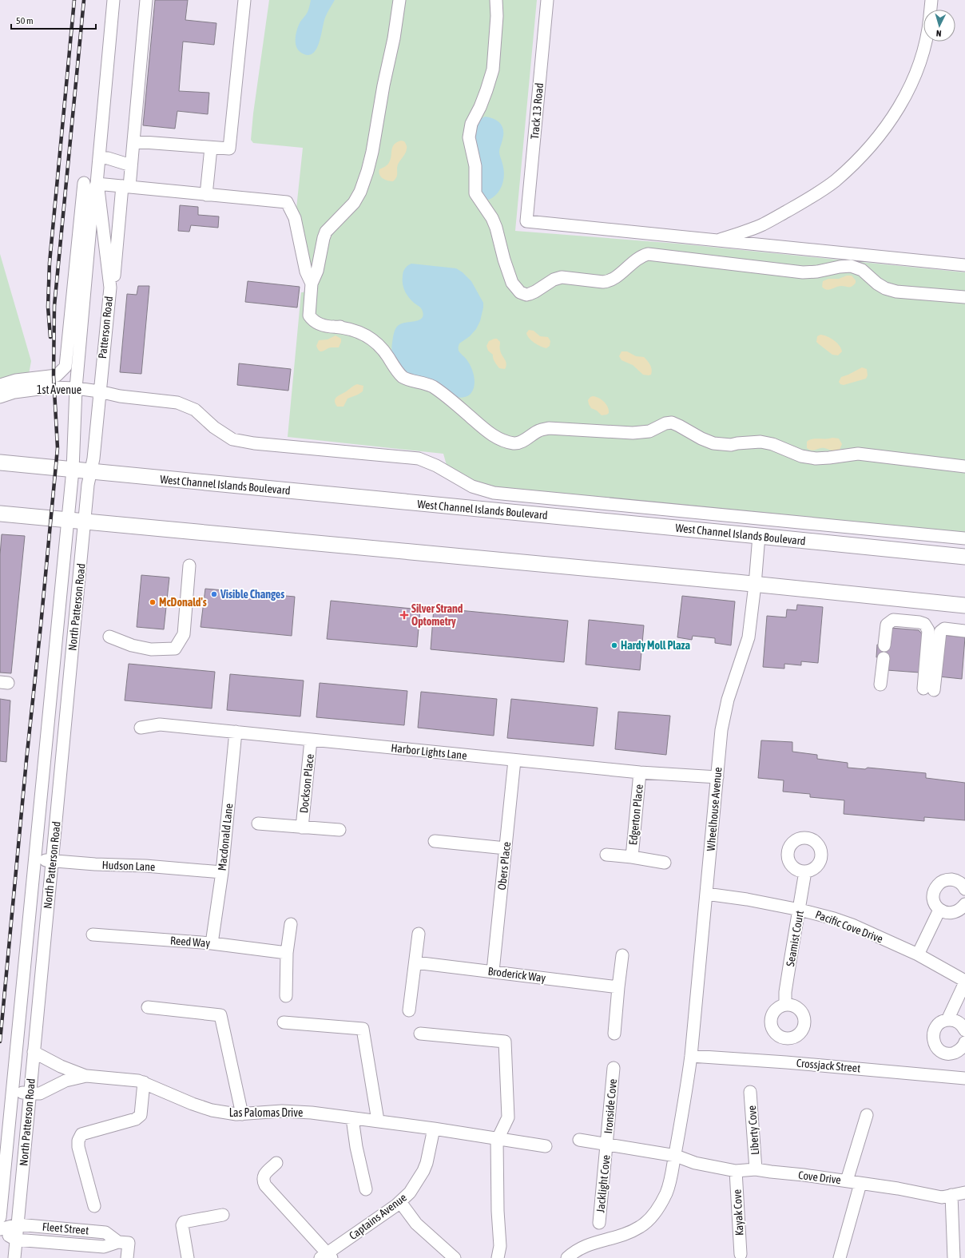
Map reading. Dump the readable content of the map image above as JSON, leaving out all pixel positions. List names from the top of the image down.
{
  "streets": {
    "main road": ["West Channel Islands Boulevard"],
    "street": [
      "Track 13 Road",
      "Patterson Road",
      "1st Avenue",
      "North Patterson Road",
      "Harbor Lights Lane",
      "Dockson Place",
      "Wheelhouse Avenue",
      "Edgerton Place",
      "Macdonald Lane",
      "Hudson Lane",
      "Obers Place",
      "Pacific Cove Drive",
      "Seamist Court",
      "Reed Way",
      "Broderick Way",
      "Crossjack Street",
      "Ironside Cove",
      "Las Palomas Drive",
      "Liberty Cove",
      "Cove Drive",
      "Jacklight Cove",
      "Kayak Cove",
      "Captains Avenue",
      "Fleet Street"
    ]
  },
  "crossings": [
    ["Patterson Road", "1st Avenue"],
    ["Patterson Road", "West Channel Islands Boulevard"],
    ["Patterson Road", "North Patterson Road"],
    ["West Channel Islands Boulevard", "North Patterson Road"],
    ["West Channel Islands Boulevard", "Wheelhouse Avenue"],
    ["North Patterson Road", "Hudson Lane"],
    ["North Patterson Road", "Las Palomas Drive"],
    ["North Patterson Road", "Fleet Street"],
    ["Harbor Lights Lane", "Dockson Place"],
    ["Harbor Lights Lane", "Wheelhouse Avenue"],
    ["Harbor Lights Lane", "Edgerton Place"],
    ["Harbor Lights Lane", "Macdonald Lane"],
    ["Harbor Lights Lane", "Obers Place"],
    ["Wheelhouse Avenue", "Pacific Cove Drive"],
    ["Wheelhouse Avenue", "Crossjack Street"],
    ["Wheelhouse Avenue", "Cove Drive"],
    ["Macdonald Lane", "Hudson Lane"],
    ["Macdonald Lane", "Reed Way"],
    ["Obers Place", "Broderick Way"],
    ["Pacific Cove Drive", "Seamist Court"],
    ["Ironside Cove", "Cove Drive"],
    ["Ironside Cove", "Jacklight Cove"],
    ["Las Palomas Drive", "Captains Avenue"],
    ["Liberty Cove", "Cove Drive"],
    ["Cove Drive", "Jacklight Cove"],
    ["Cove Drive", "Kayak Cove"]
  ],
  "places": {
    "other": ["Visible Changes", "McDonald's", "Hardy Moll Plaza"],
    "health": ["Silver Strand Optometry"]
  },
  "scale_bar": "50 m",
  "north": "bottom"
}
